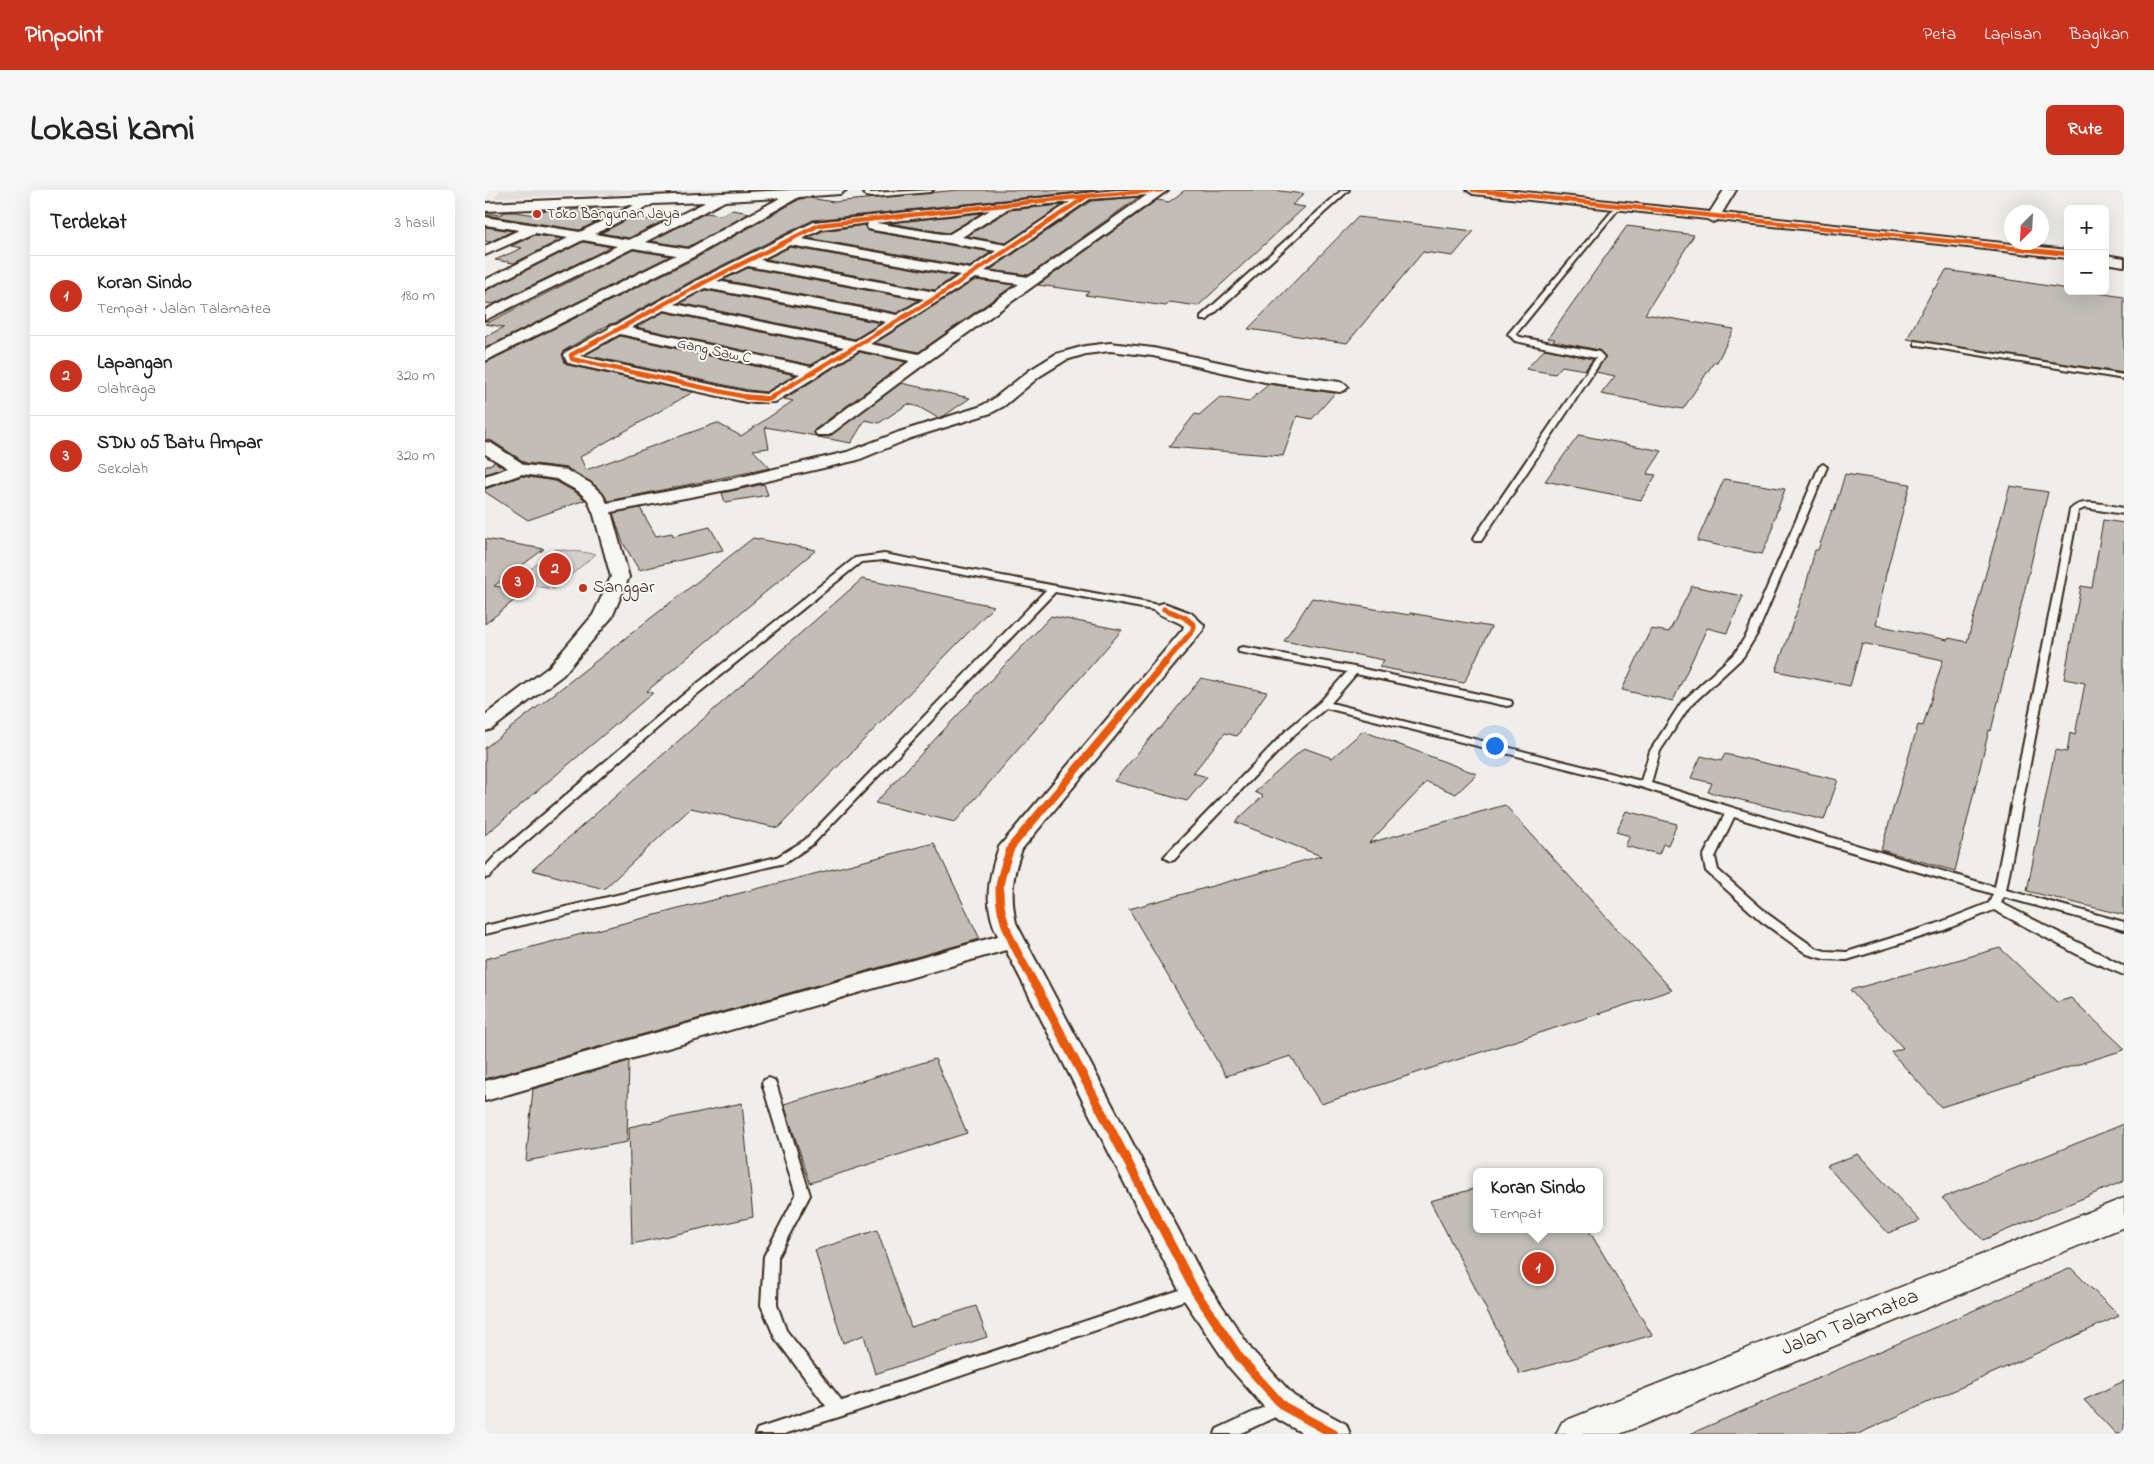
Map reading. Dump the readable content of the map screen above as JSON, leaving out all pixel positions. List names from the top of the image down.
{
  "streets": {
    "street": ["Gang Saw C", "Jalan Talamatea"]
  },
  "places": ["Toko Bangunan Jaya", "Sanggar"],
  "north": "bottom left",
  "page": {
    "header": "Pinpoint",
    "nav": ["Peta", "Lapisan", "Bagikan"],
    "title": "Lokasi kami",
    "buttons": "Rute",
    "heading": ["Terdekat", "3 hasil"],
    "map_buttons": ["+", "−"],
    "list": [
      {
        "mark": "1",
        "name": "Koran Sindo",
        "note": "Tempat · Jalan Talamatea",
        "value": "180 m"
      },
      {
        "mark": "2",
        "name": "Lapangan",
        "note": "Olahraga",
        "value": "320 m"
      },
      {
        "mark": "3",
        "name": "SDN 05 Batu Ampar",
        "note": "Sekolah",
        "value": "320 m"
      }
    ],
    "pins": ["2", "3", "1"],
    "popup": ["Koran Sindo", "Tempat"]
  }
}
